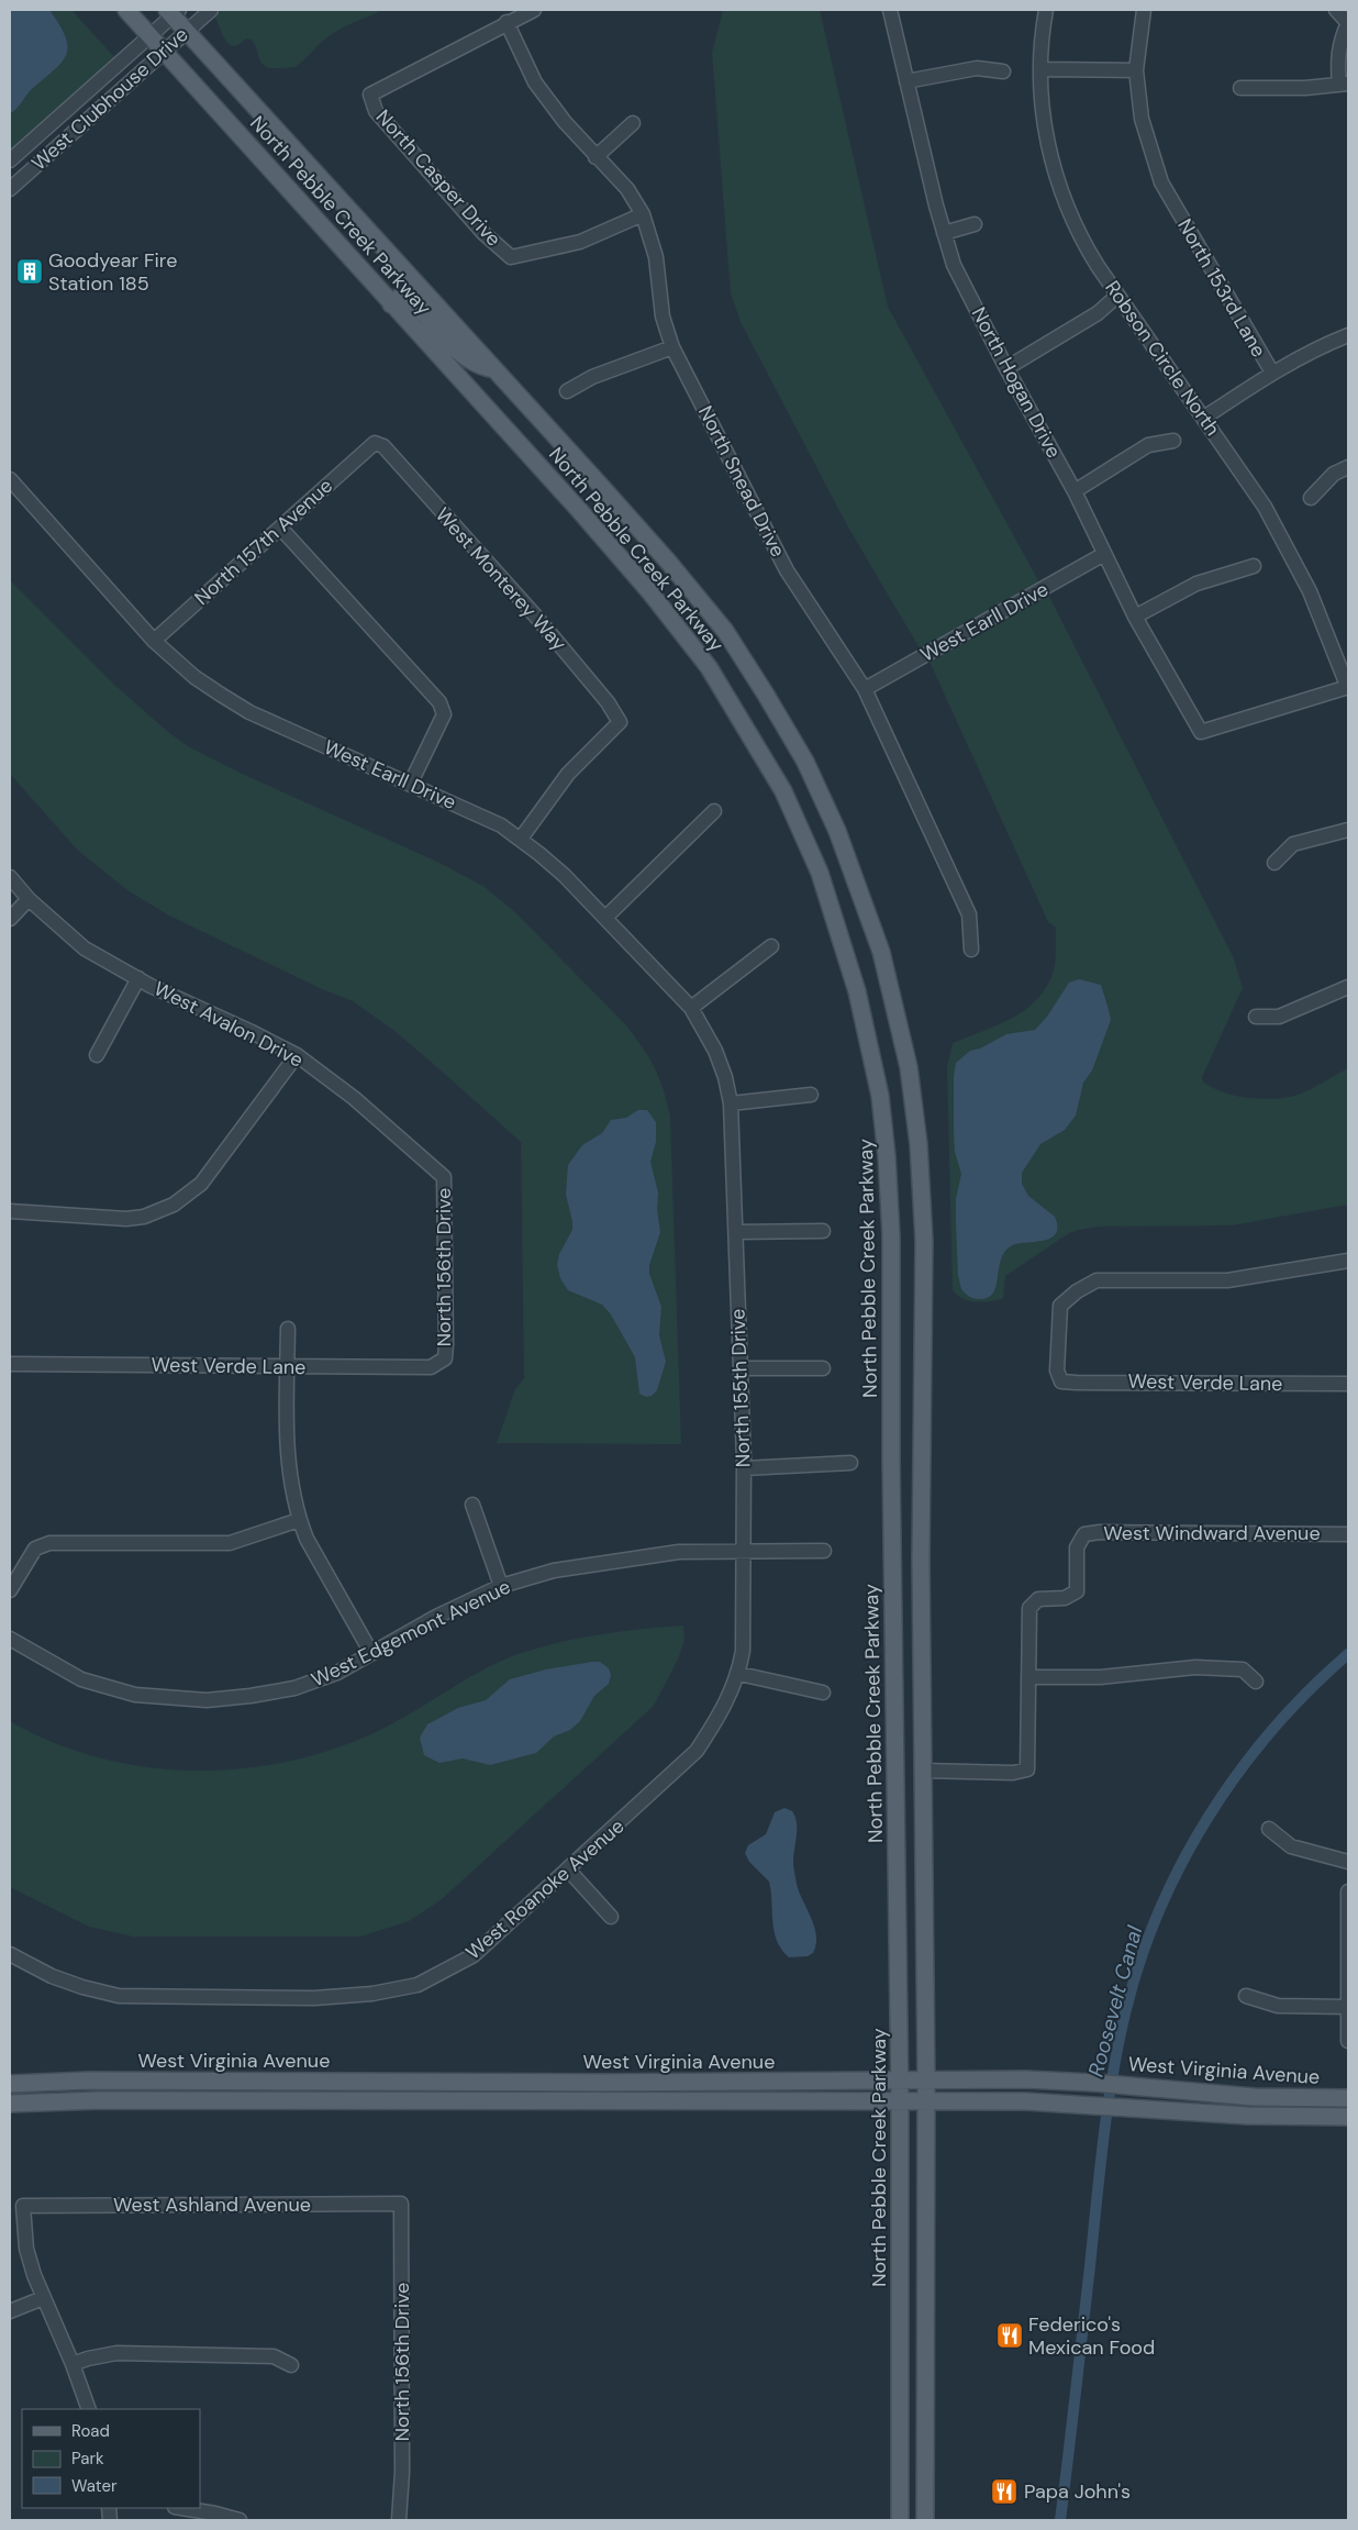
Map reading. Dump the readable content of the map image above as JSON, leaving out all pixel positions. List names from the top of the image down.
{
  "streets": {
    "main road": ["North Pebble Creek Parkway", "West Virginia Avenue"],
    "street": [
      "West Clubhouse Drive",
      "North Casper Drive",
      "North 153rd Lane",
      "Robson Circle North",
      "North Hogan Drive",
      "North Snead Drive",
      "North 157th Avenue",
      "West Monterey Way",
      "West Earll Drive",
      "West Avalon Drive",
      "North 156th Drive",
      "West Verde Lane",
      "North 155th Drive",
      "West Windward Avenue",
      "West Edgemont Avenue",
      "West Roanoke Avenue",
      "West Ashland Avenue"
    ]
  },
  "crossings": [
    ["West Clubhouse Drive", "North Pebble Creek Parkway"],
    ["North Casper Drive", "North Snead Drive"],
    ["North Pebble Creek Parkway", "West Virginia Avenue"],
    ["Robson Circle North", "North Hogan Drive"],
    ["North Hogan Drive", "West Earll Drive"],
    ["North Snead Drive", "West Earll Drive"],
    ["North 157th Avenue", "West Monterey Way"],
    ["North 157th Avenue", "West Earll Drive"],
    ["West Monterey Way", "West Earll Drive"],
    ["West Earll Drive", "North 155th Drive"],
    ["West Avalon Drive", "North 156th Drive"],
    ["North 156th Drive", "West Verde Lane"],
    ["North 156th Drive", "West Ashland Avenue"],
    ["North 155th Drive", "West Edgemont Avenue"],
    ["North 155th Drive", "West Roanoke Avenue"]
  ],
  "water": ["Roosevelt Canal"],
  "places": {
    "building": ["Goodyear Fire Station 185"],
    "restaurant": ["Federico's Mexican Food", "Papa John's"]
  },
  "legend": ["Road", "Park", "Water"]
}
